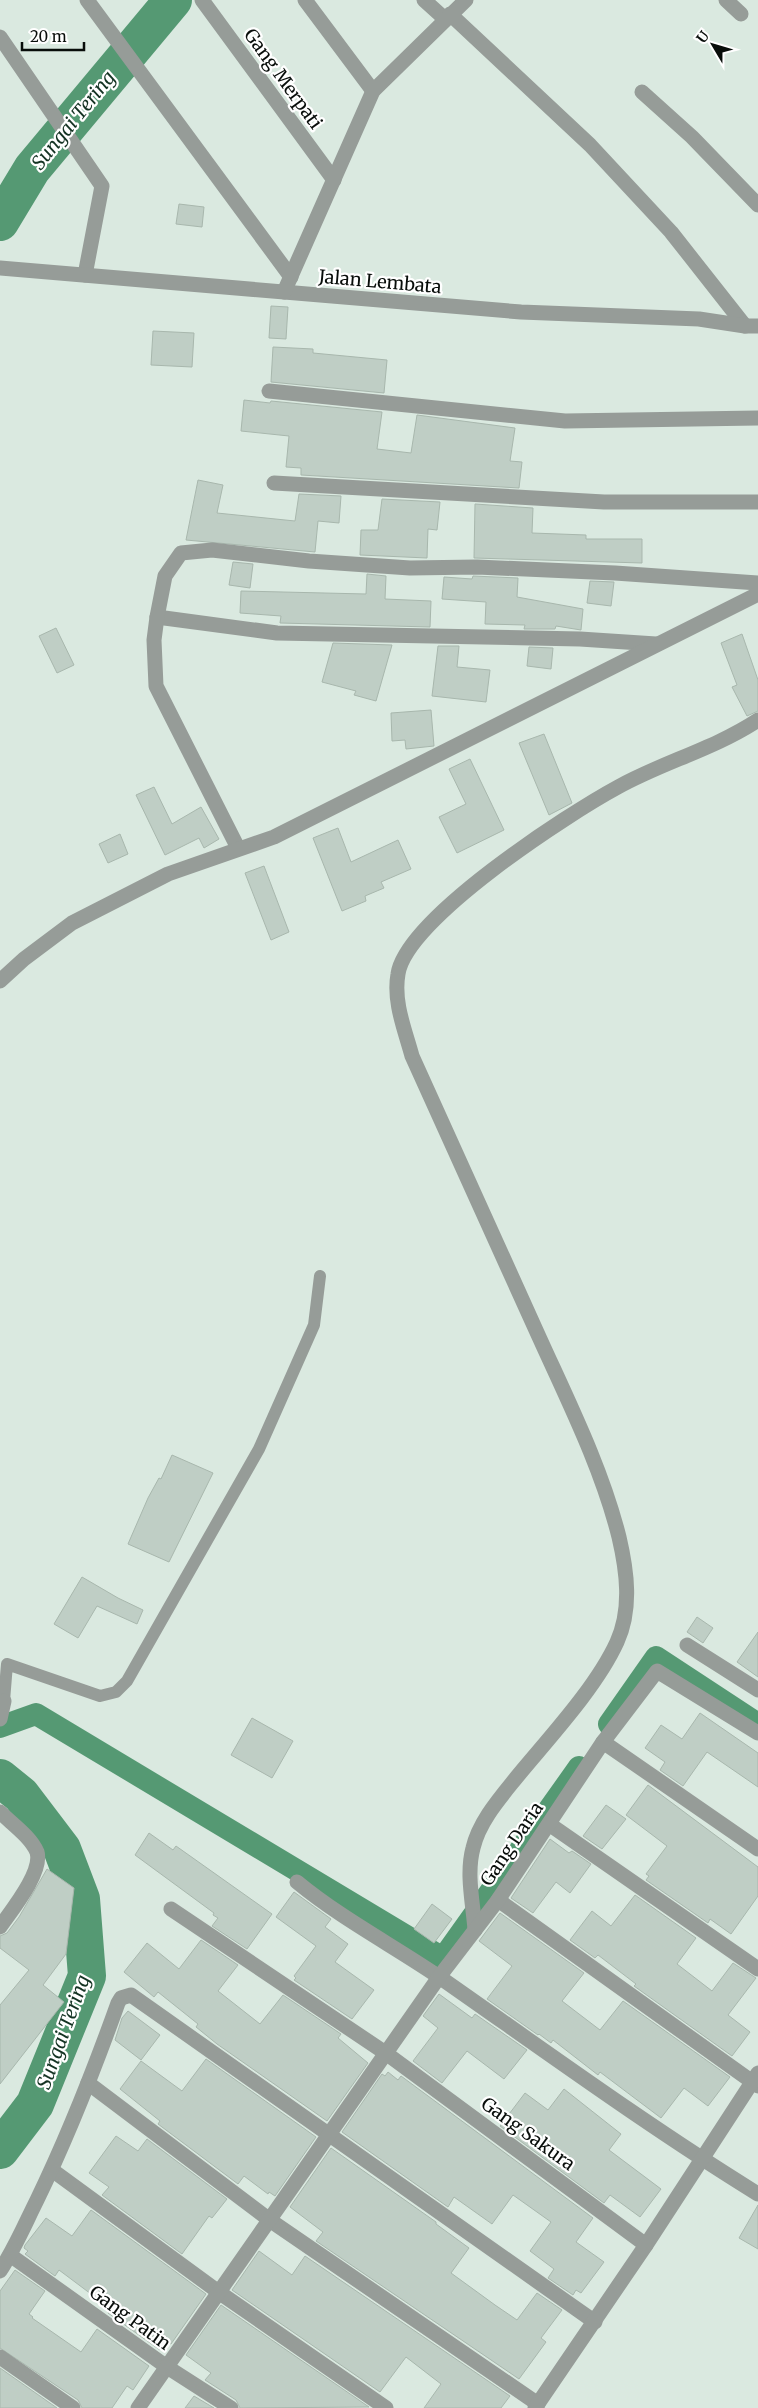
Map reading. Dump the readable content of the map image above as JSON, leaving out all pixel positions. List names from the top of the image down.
{
  "streets": {
    "street": [
      "Gang Merpati",
      "Jalan Lembata",
      "Gang Daria",
      "Gang Sakura",
      "Gang Patin"
    ]
  },
  "crossings": [
    ["Gang Daria", "Gang Sakura"],
    ["Gang Daria", "Gang Patin"]
  ],
  "water": ["Sungai Tering"],
  "scale_bar": "20 m",
  "north": "top left"
}
